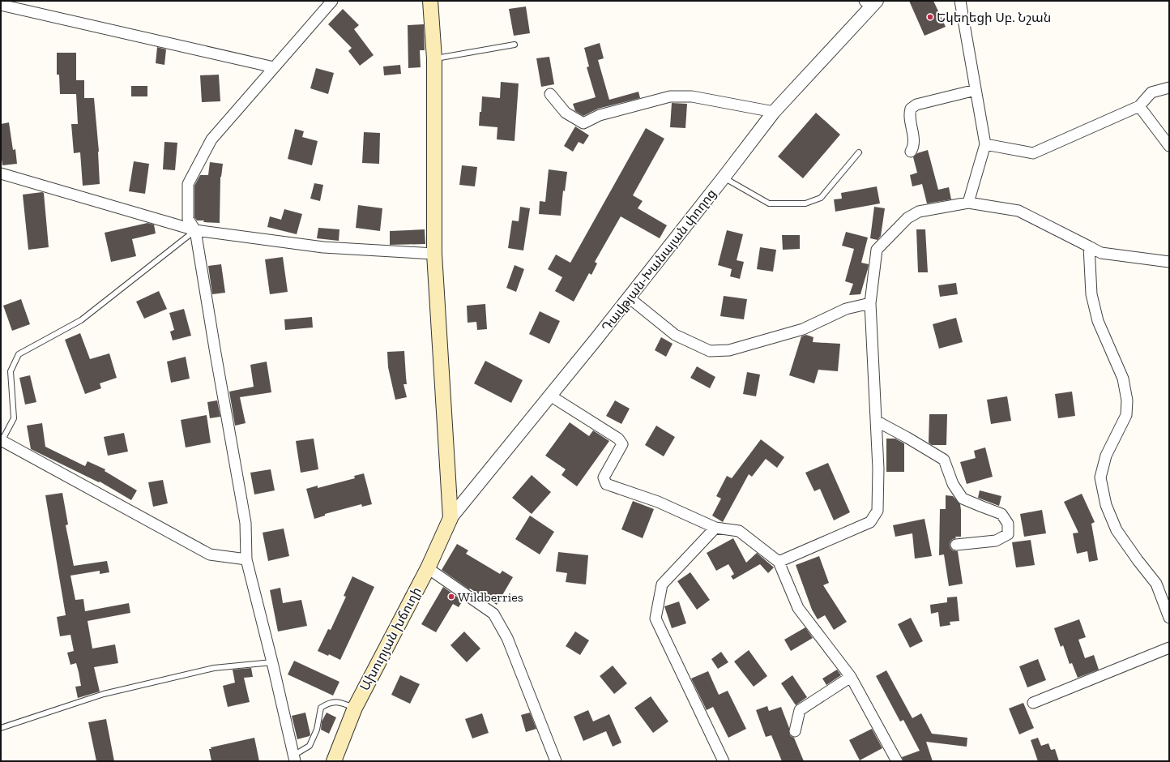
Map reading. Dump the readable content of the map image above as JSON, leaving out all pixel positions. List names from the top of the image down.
{
  "streets": {
    "main road": ["Ախուրյան խճուղի"],
    "street": ["Դավթյան-Խանայան փողոց"]
  },
  "crossings": [
    ["Դավթյան-Խանայան փողոց", "Ախուրյան խճուղի"]
  ],
  "places": ["Եկեղեցի Սբ. Նշան", "Wildberries"]
}
